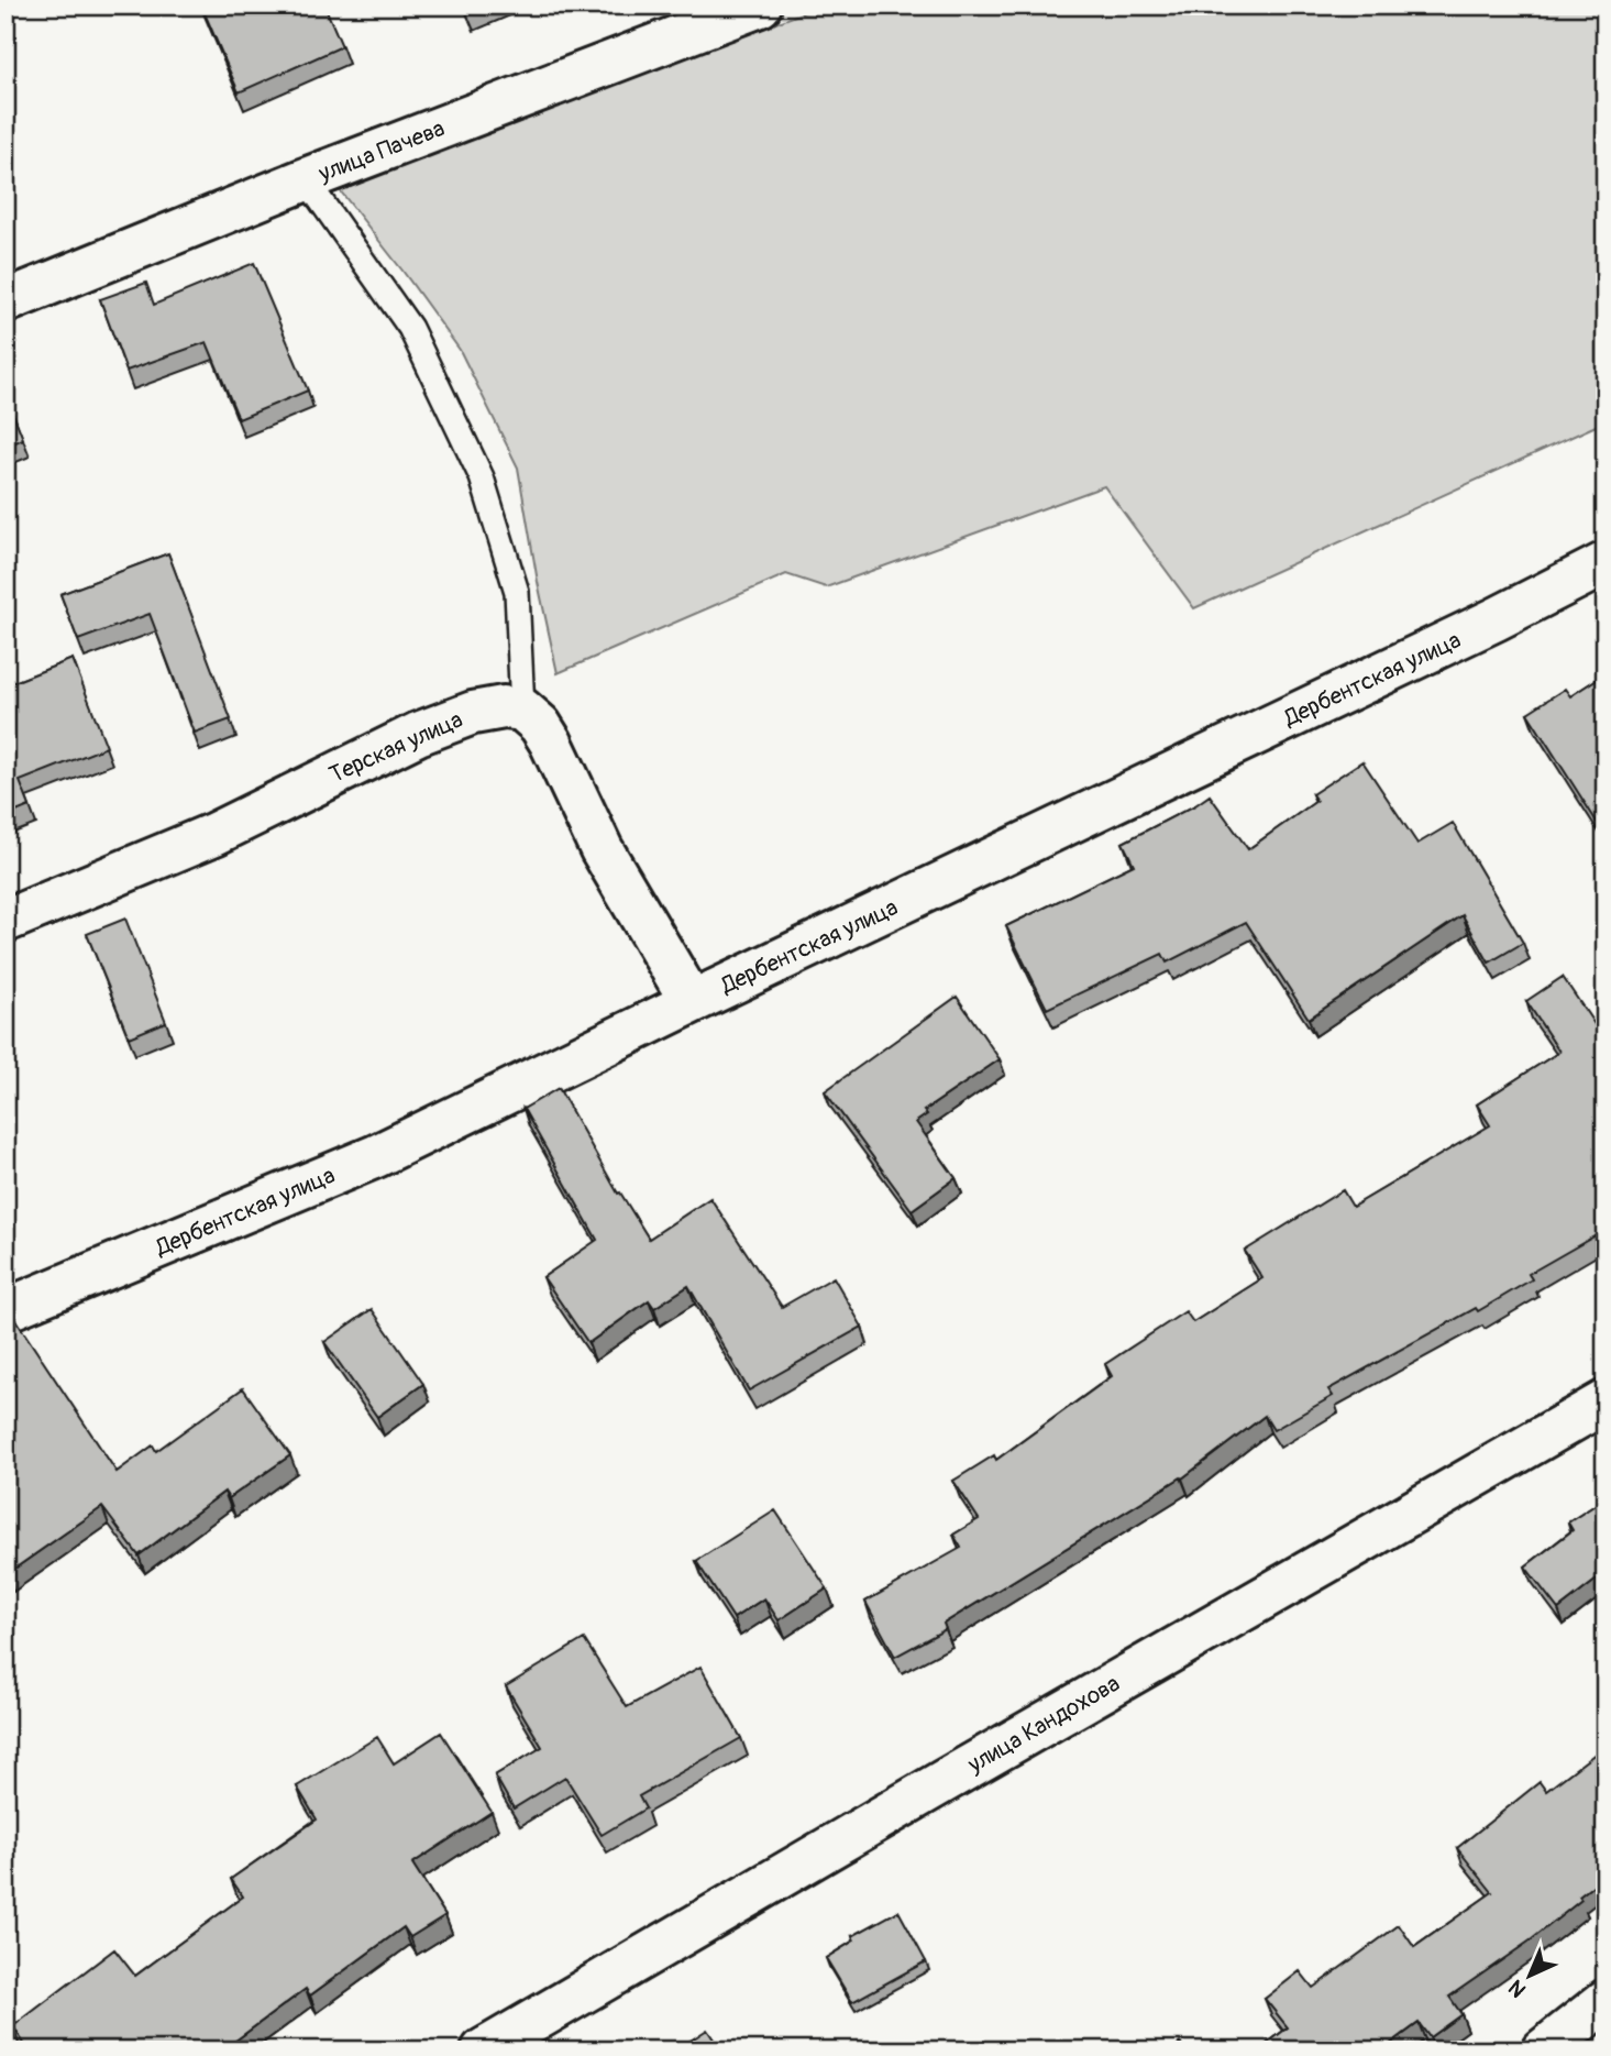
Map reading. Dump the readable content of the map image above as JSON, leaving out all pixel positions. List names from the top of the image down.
{
  "streets": {
    "street": [
      "улица Пачева",
      "Дербентская улица",
      "Терская улица",
      "улица Кандохова"
    ]
  },
  "north": "bottom left"
}
